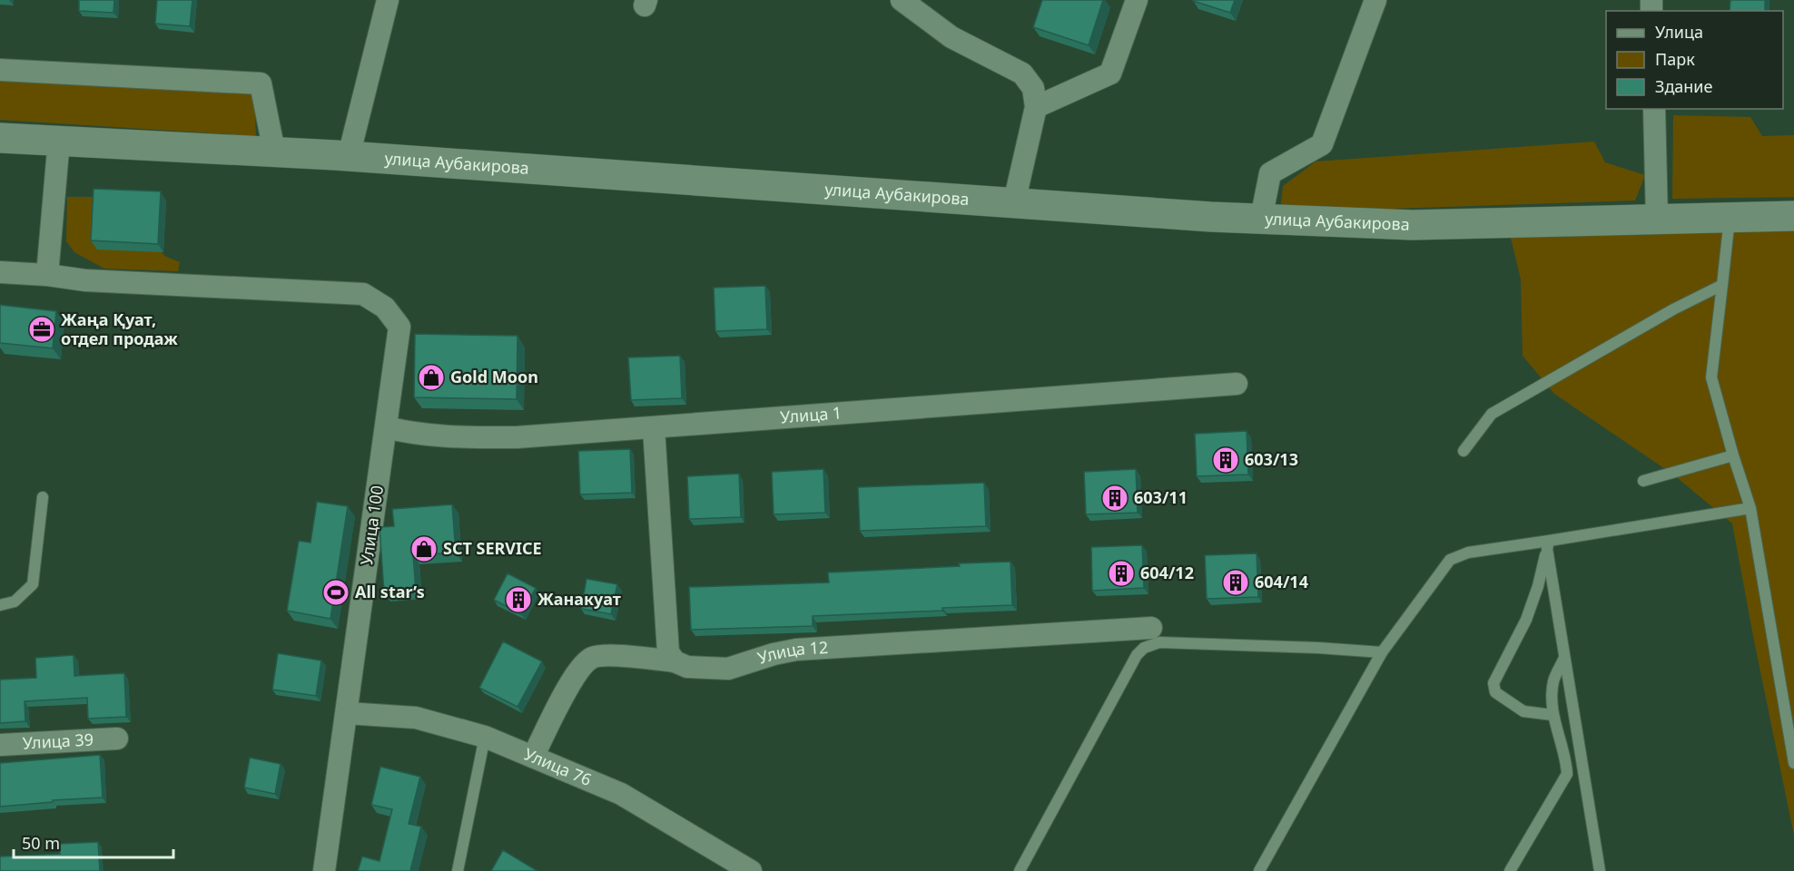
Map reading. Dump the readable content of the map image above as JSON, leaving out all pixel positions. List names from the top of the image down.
{
  "streets": {
    "main road": ["улица Аубакирова"],
    "street": [
      "Улица 1",
      "Улица 100",
      "Улица 12",
      "Улица 39",
      "Улица 76"
    ]
  },
  "crossings": [
    ["Улица 1", "Улица 100"],
    ["Улица 100", "Улица 76"],
    ["Улица 12", "Улица 76"]
  ],
  "places": {
    "office": ["Жаңа Қуат, отдел продаж"],
    "shop": ["Gold Moon", "SCT SERVICE"],
    "building": [
      "603/13",
      "603/11",
      "604/12",
      "604/14",
      "Жанакуат"
    ],
    "sports": ["All star’s"]
  },
  "legend": ["Улица", "Парк", "Здание"],
  "scale_bar": "50 m"
}
